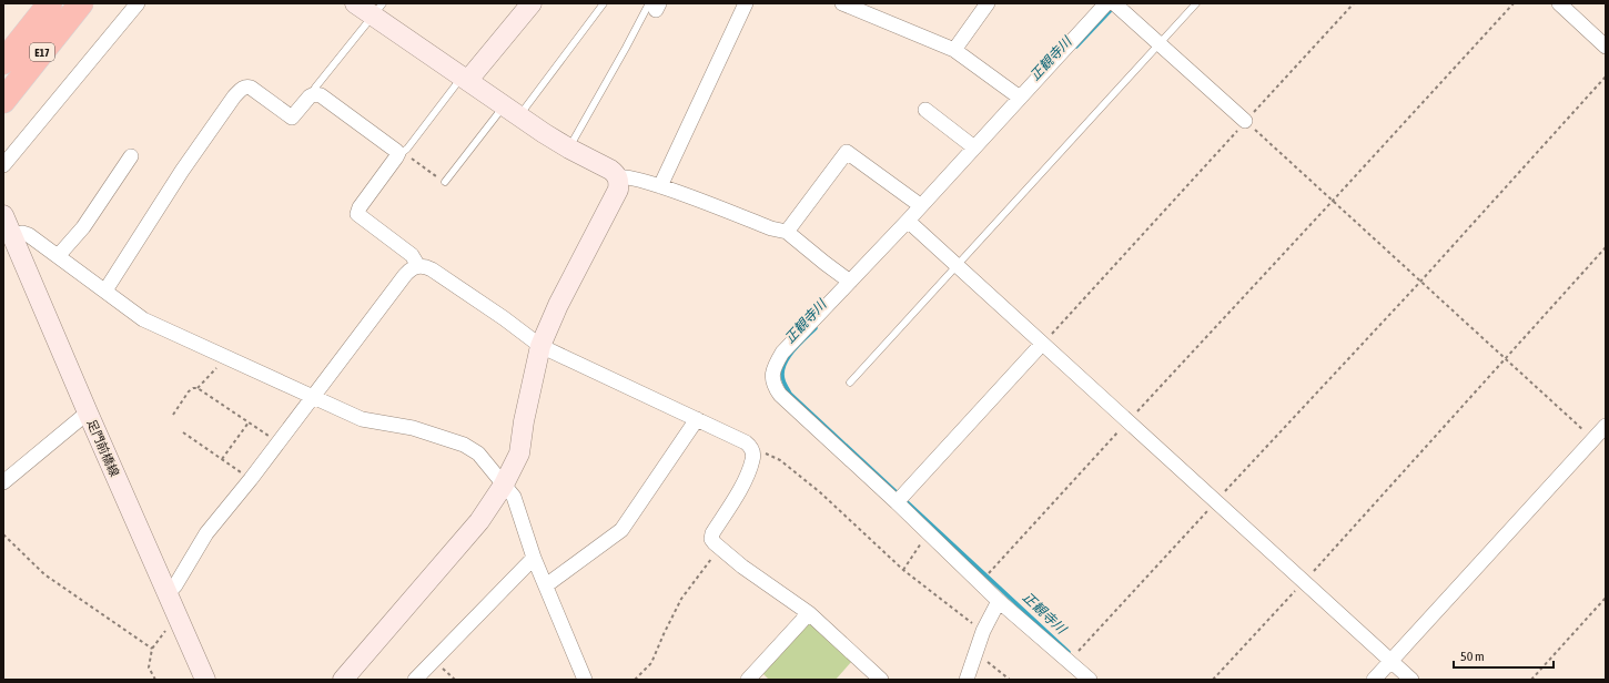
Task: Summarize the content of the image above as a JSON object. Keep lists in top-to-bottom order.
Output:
{
  "streets": {
    "highway": ["E17"],
    "street": ["足門前橋線"]
  },
  "water": ["正観寺川"],
  "scale_bar": "50 m"
}
